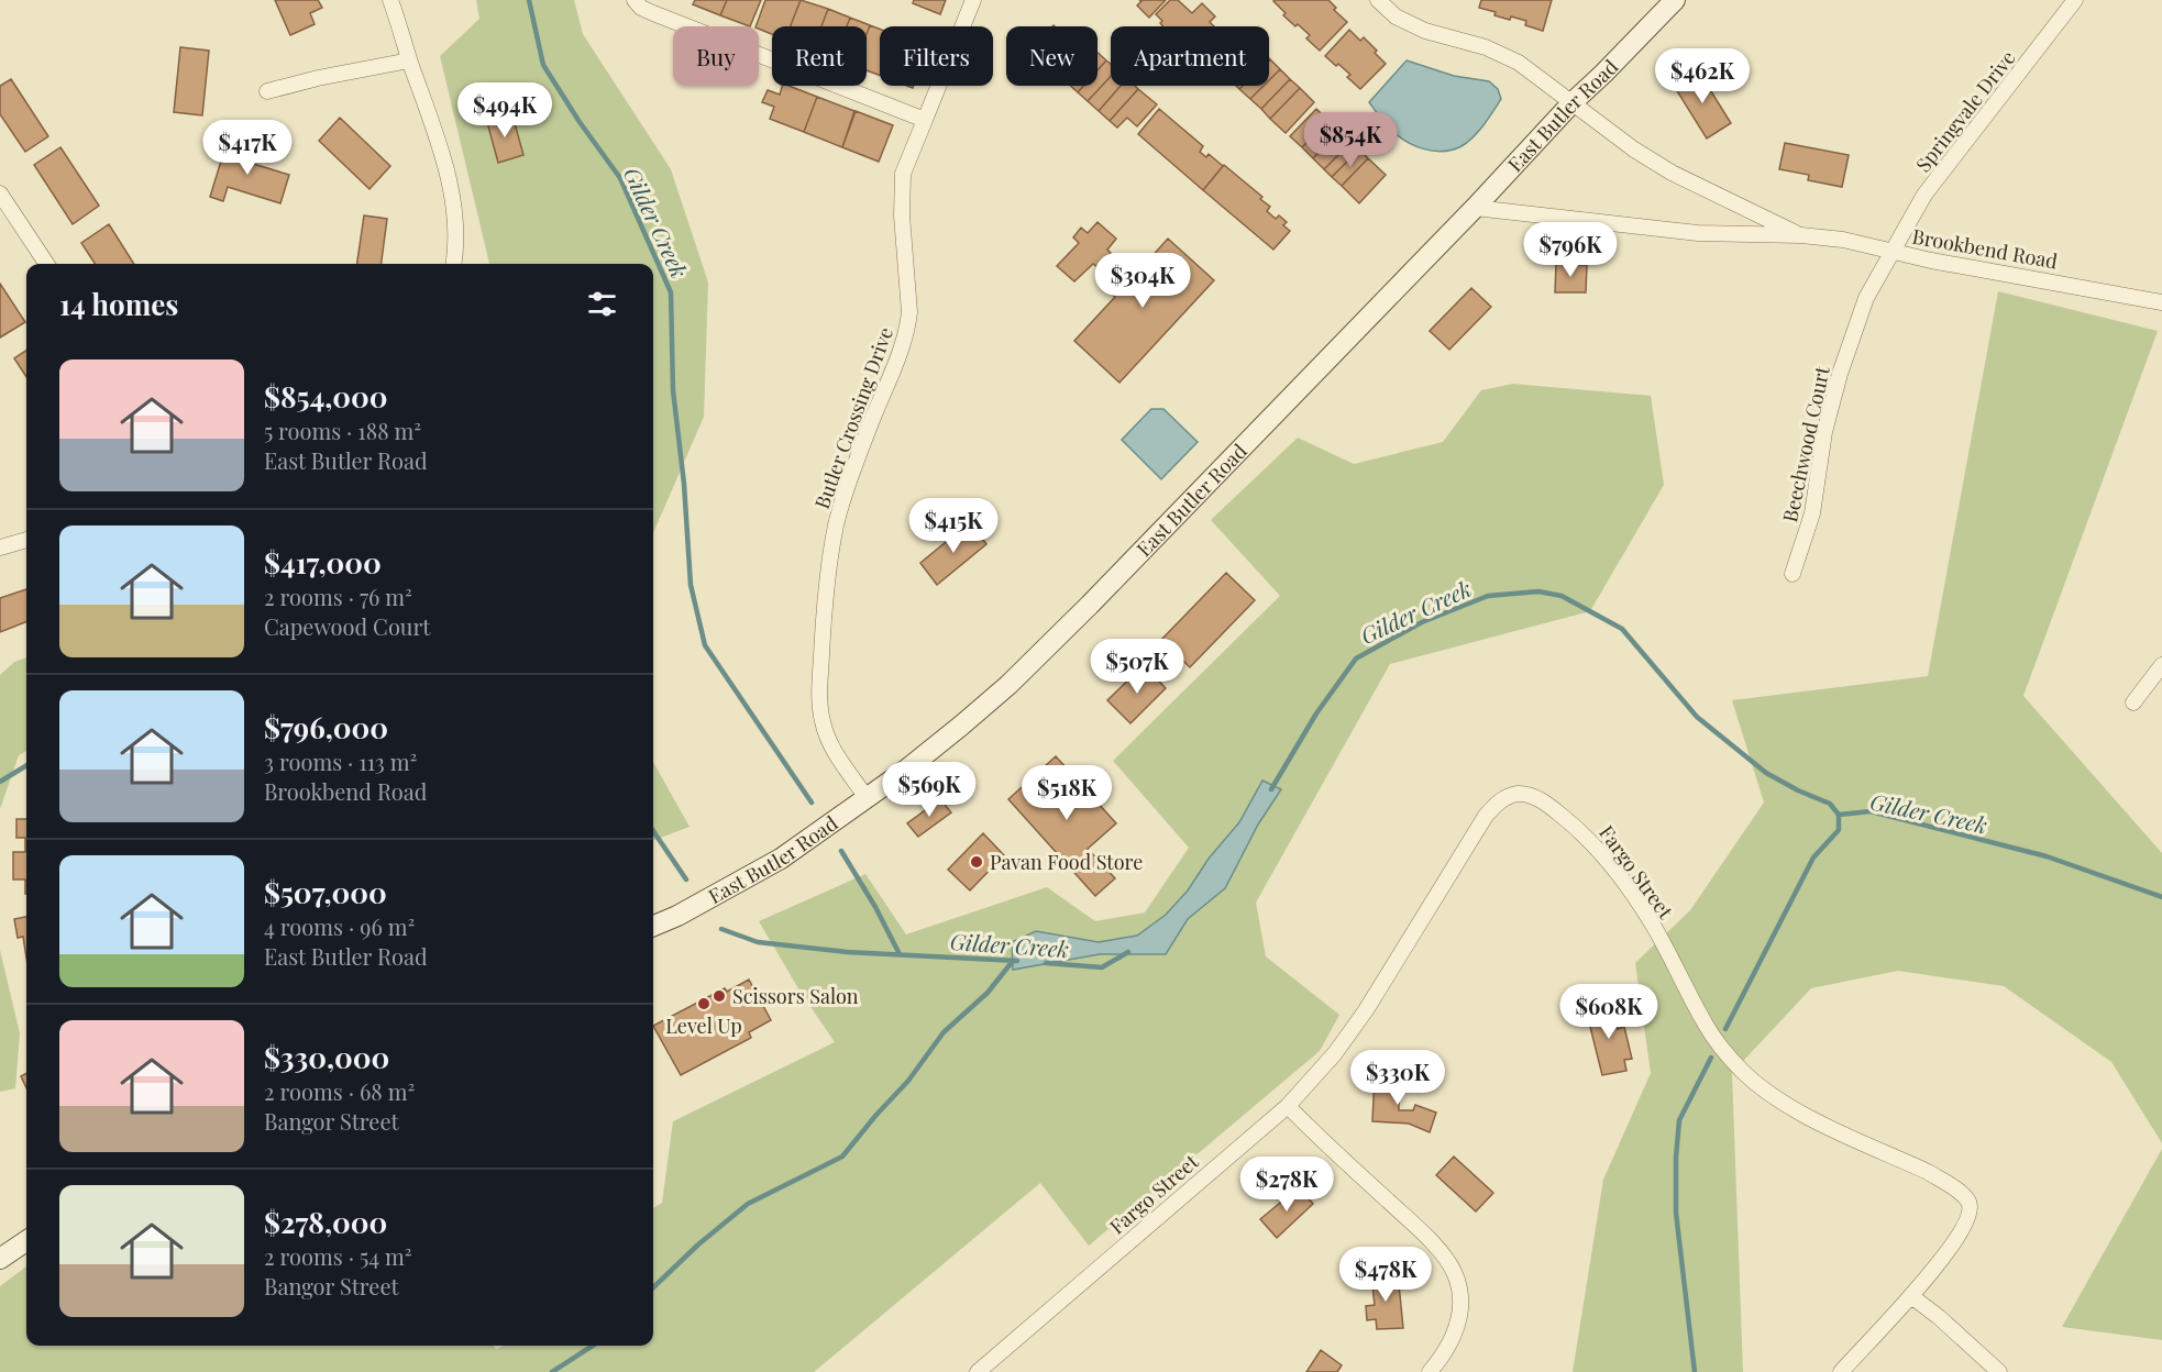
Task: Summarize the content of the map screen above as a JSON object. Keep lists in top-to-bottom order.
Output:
{
  "streets": {
    "main road": ["East Butler Road"],
    "street": [
      "Springvale Drive",
      "Brookbend Road",
      "Butler Crossing Drive",
      "Beechwood Court",
      "Fargo Street"
    ]
  },
  "crossings": [
    ["Springvale Drive", "Brookbend Road"],
    ["Springvale Drive", "Beechwood Court"],
    ["East Butler Road", "Brookbend Road"],
    ["East Butler Road", "Butler Crossing Drive"],
    ["Brookbend Road", "Beechwood Court"]
  ],
  "water": ["Gilder Creek"],
  "places": ["Pavan Food Store", "Scissors Salon", "Level Up"],
  "page": {
    "chip": [
      "Buy",
      "Rent",
      "Filters",
      "New",
      "Apartment"
    ],
    "price": [
      "$462K",
      "$494K",
      "$854K",
      "$417K",
      "$796K",
      "$304K",
      "$415K",
      "$507K",
      "$569K",
      "$518K",
      "$608K",
      "$330K",
      "$278K",
      "$478K"
    ],
    "heading": "14 homes",
    "list": [
      {
        "name": "$854,000",
        "note": "5 rooms · 188 m² · East Butler Road"
      },
      {
        "name": "$417,000",
        "note": "2 rooms · 76 m² · Capewood Court"
      },
      {
        "name": "$796,000",
        "note": "3 rooms · 113 m² · Brookbend Road"
      },
      {
        "name": "$507,000",
        "note": "4 rooms · 96 m² · East Butler Road"
      },
      {
        "name": "$330,000",
        "note": "2 rooms · 68 m² · Bangor Street"
      },
      {
        "name": "$278,000",
        "note": "2 rooms · 54 m² · Bangor Street"
      }
    ]
  }
}
